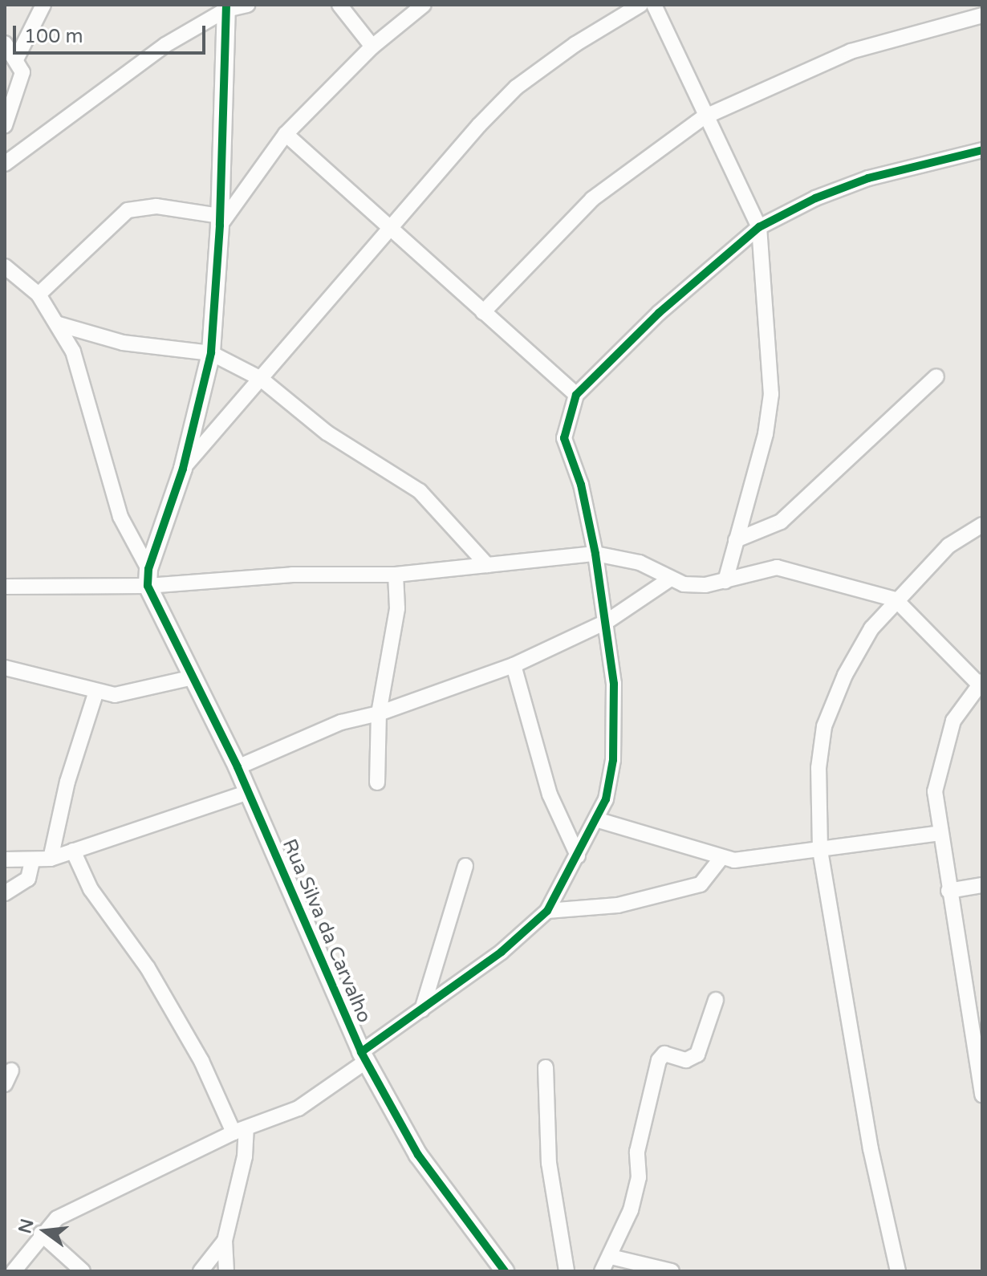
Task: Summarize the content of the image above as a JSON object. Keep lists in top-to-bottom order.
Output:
{
  "streets": {
    "street": ["Rua Silva da Carvalho"]
  },
  "scale_bar": "100 m",
  "north": "left"
}
